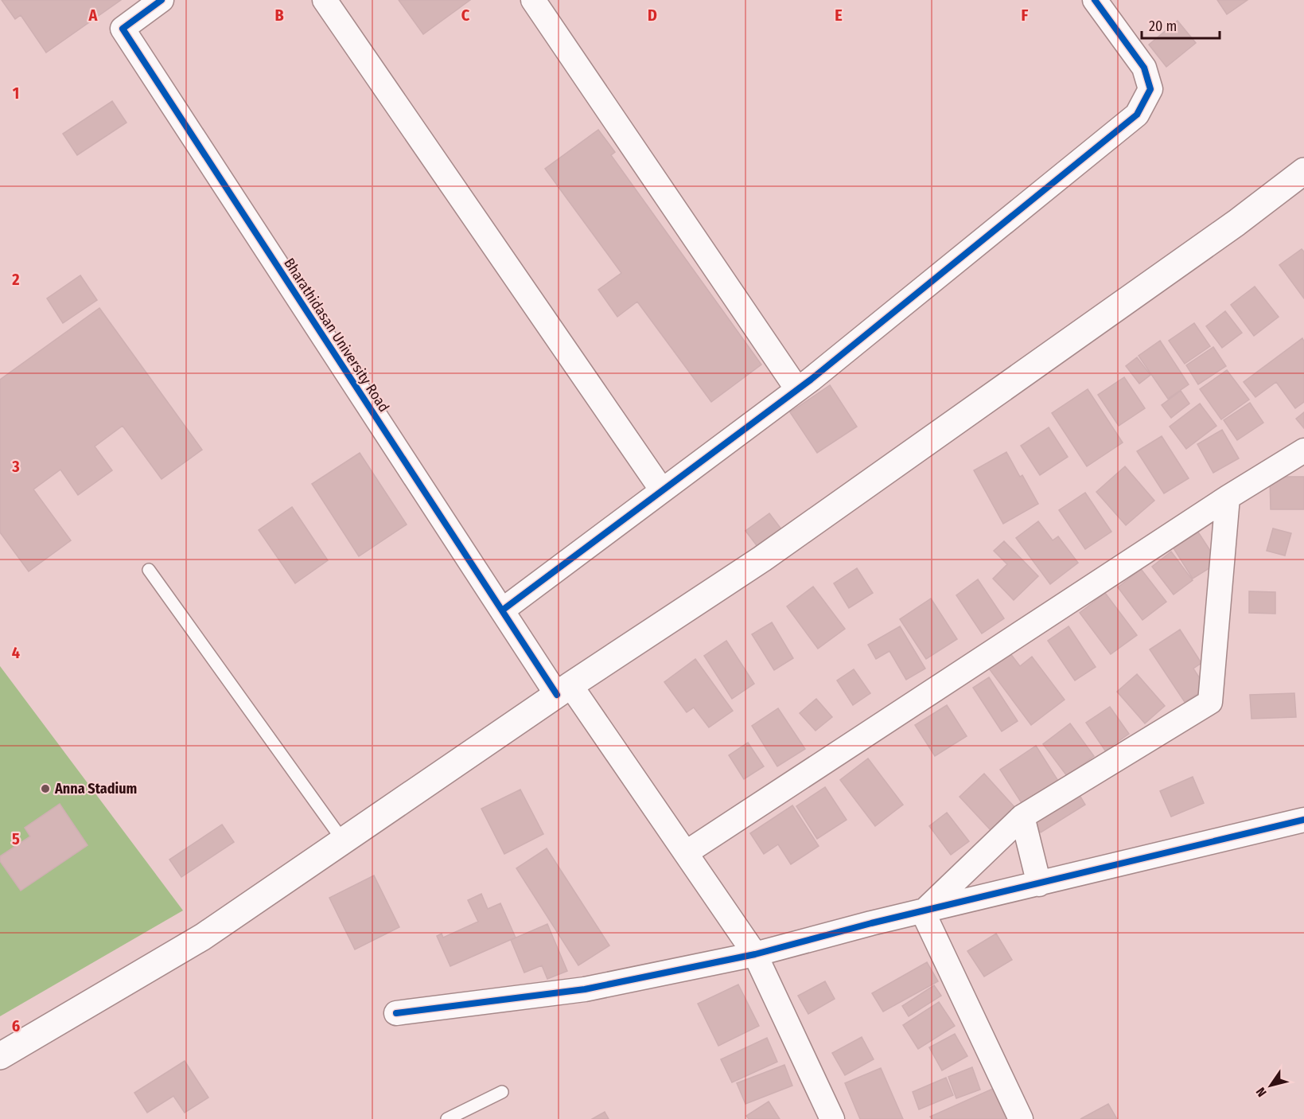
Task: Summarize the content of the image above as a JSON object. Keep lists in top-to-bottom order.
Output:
{
  "streets": {
    "street": ["Bharathidasan University Road"]
  },
  "places": ["Anna Stadium"],
  "scale_bar": "20 m",
  "north": "bottom left",
  "grid": {
    "columns": [
      "A",
      "B",
      "C",
      "D",
      "E",
      "F"
    ],
    "rows": [
      "1",
      "2",
      "3",
      "4",
      "5",
      "6"
    ]
  }
}
